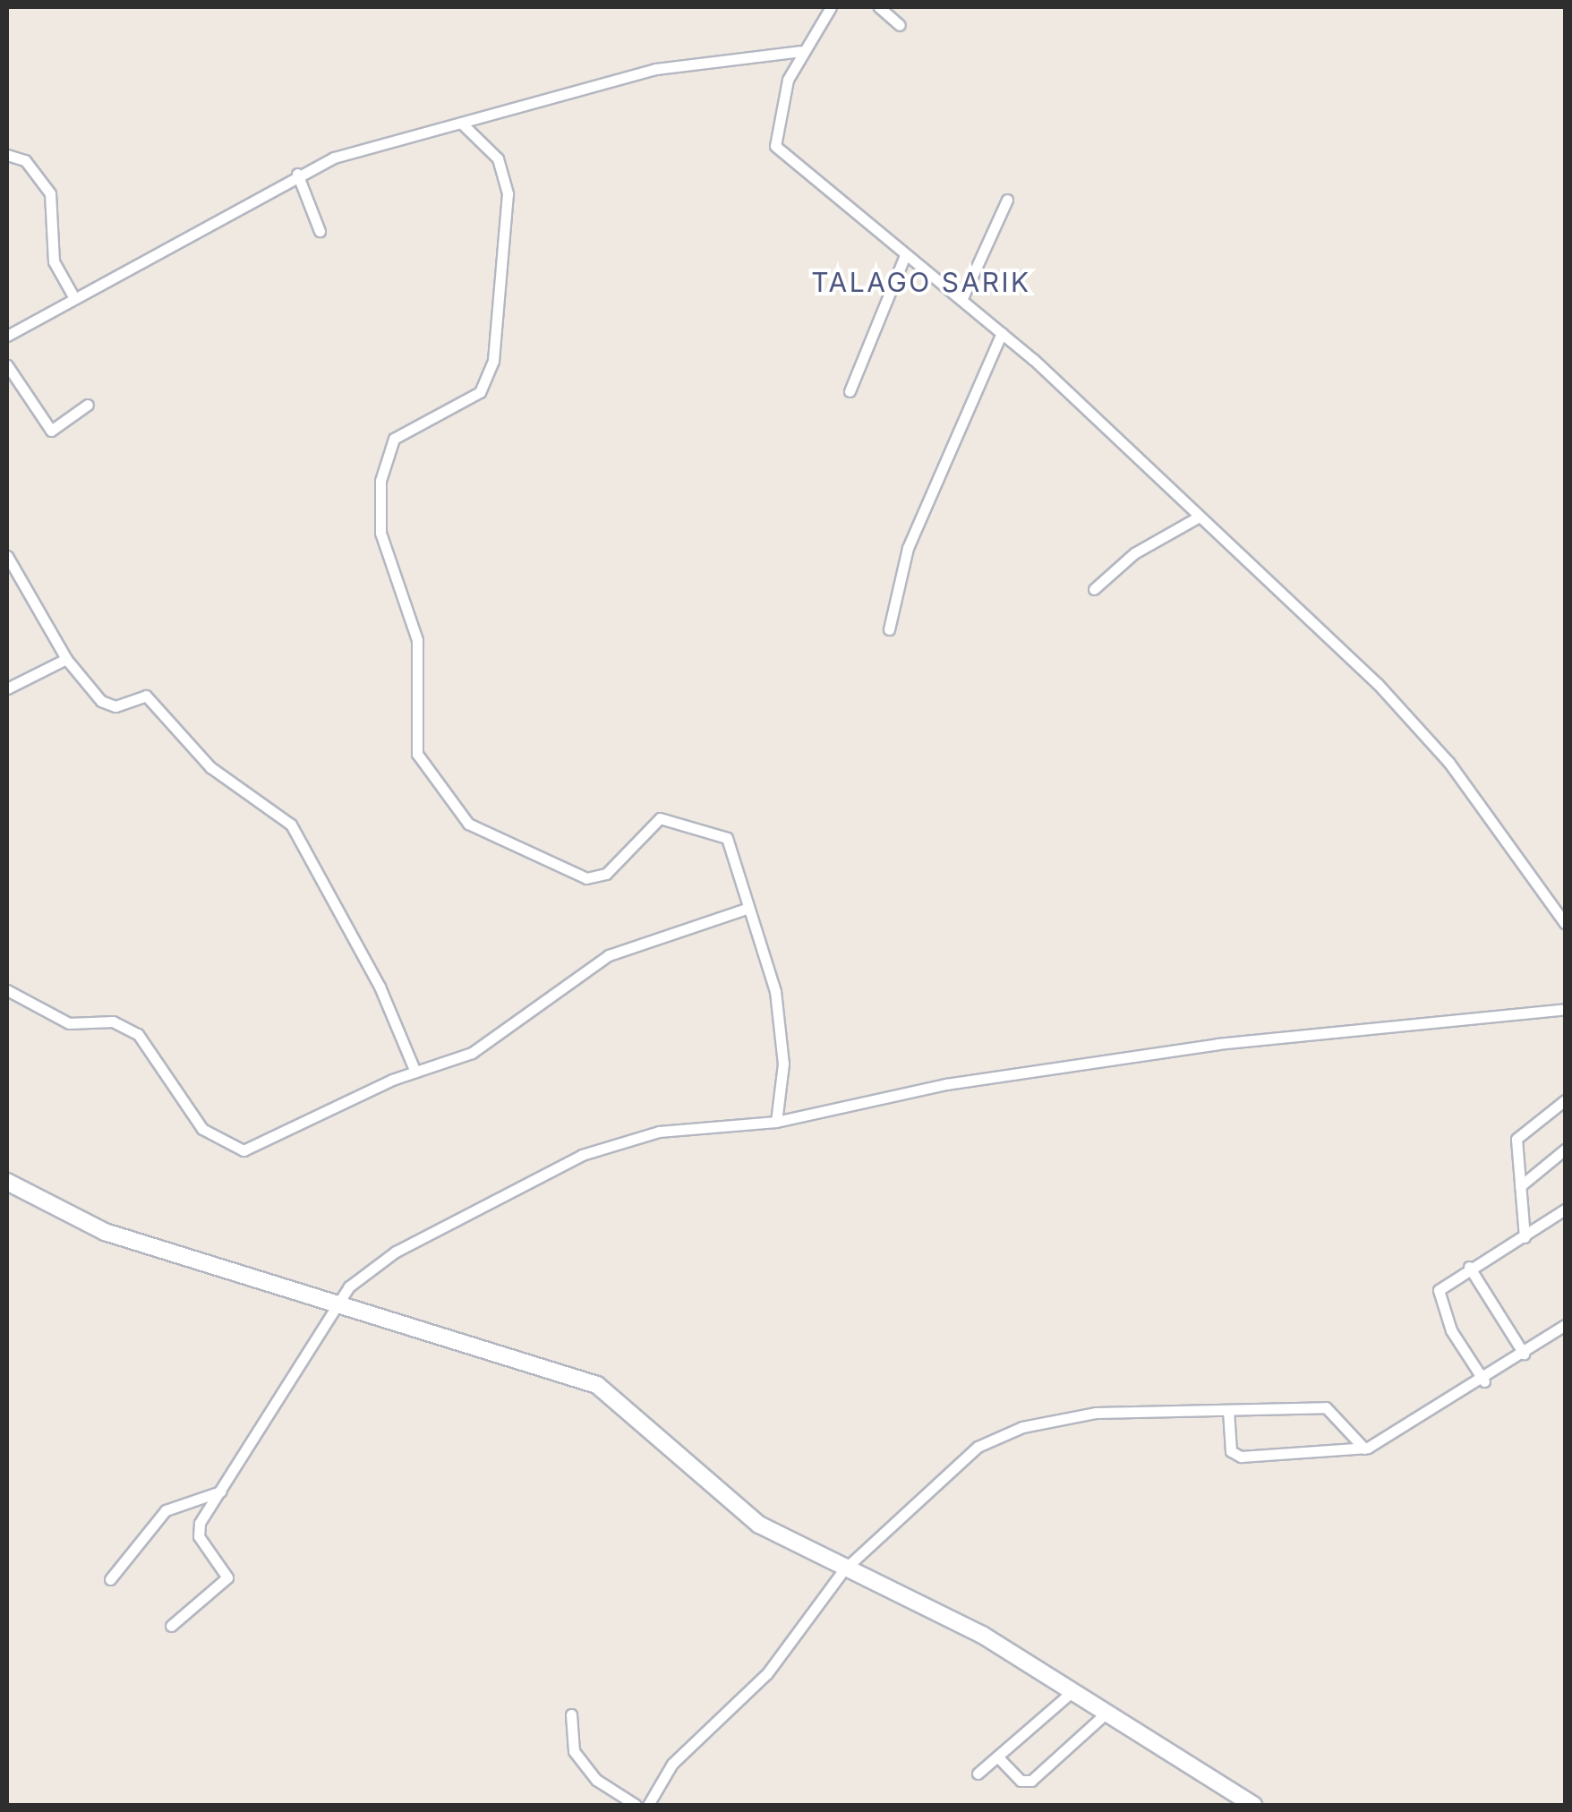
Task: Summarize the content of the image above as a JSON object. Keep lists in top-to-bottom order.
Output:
{
  "districts": ["TALAGO SARIK"]
}
